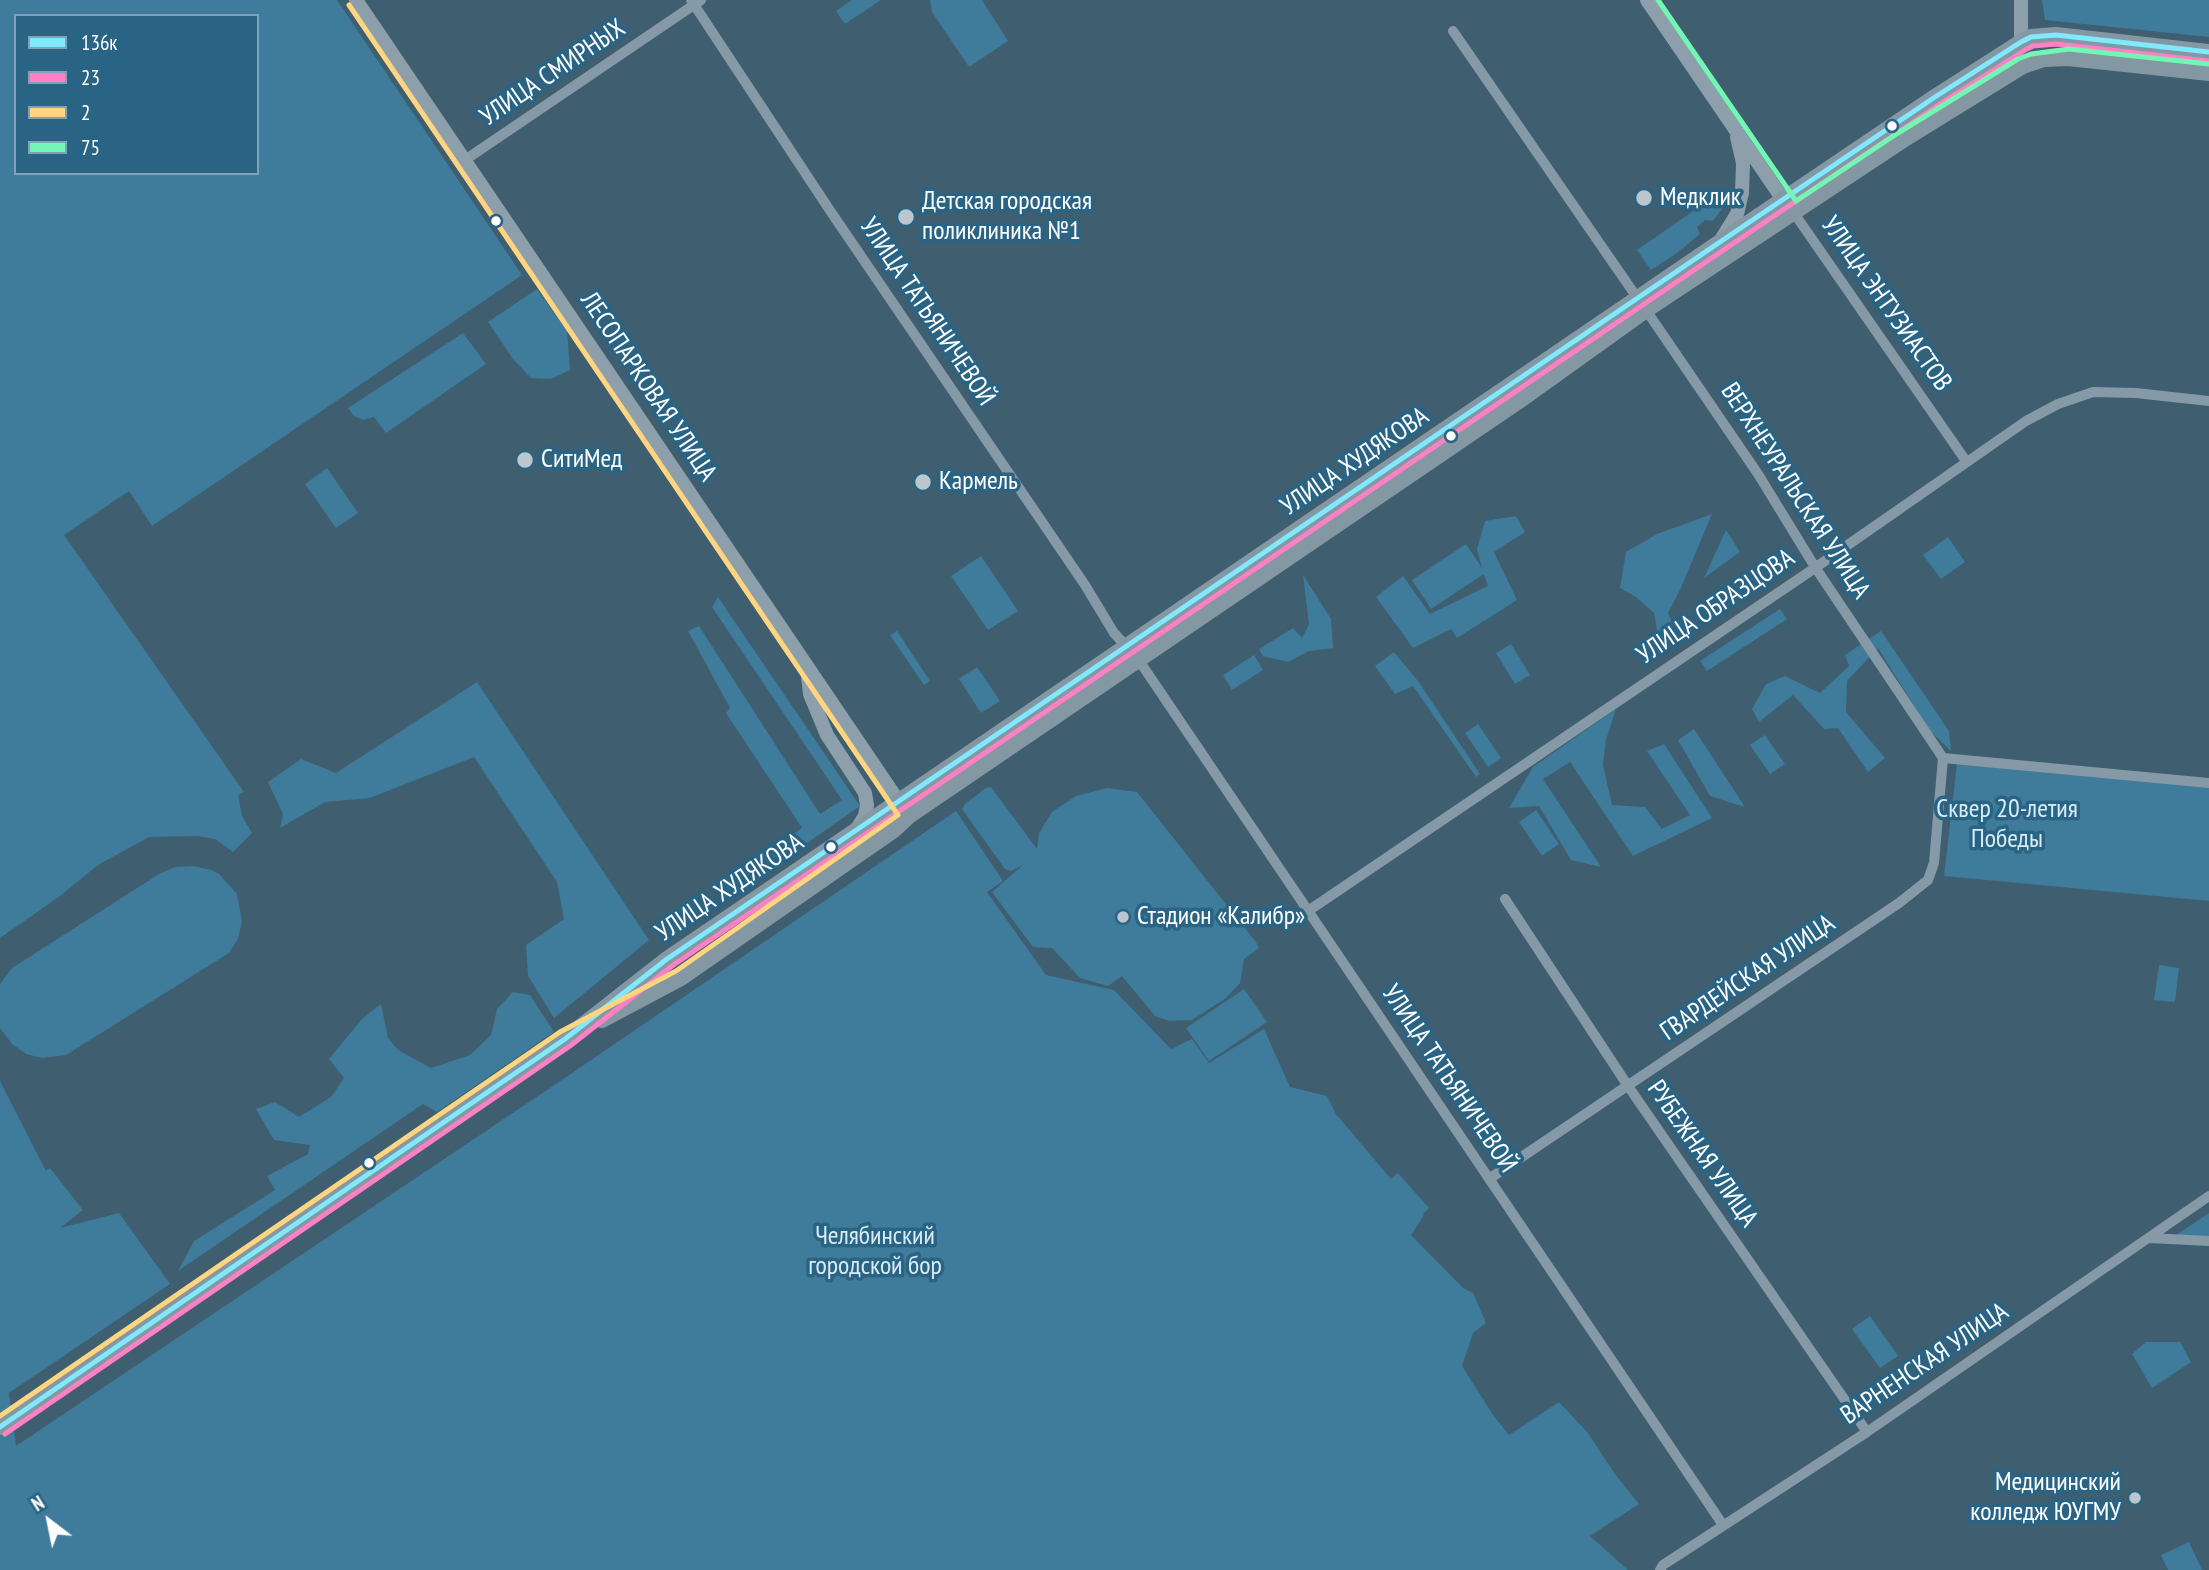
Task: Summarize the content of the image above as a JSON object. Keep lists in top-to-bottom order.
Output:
{
  "streets": {
    "main road": ["УЛИЦА ЭНТУЗИАСТОВ", "ЛЕСОПАРКОВАЯ УЛИЦА", "УЛИЦА ХУДЯКОВА"],
    "street": [
      "УЛИЦА СМИРНЫХ",
      "УЛИЦА ТАТЬЯНИЧЕВОЙ",
      "ВЕРХНЕУРАЛЬСКАЯ УЛИЦА",
      "УЛИЦА ОБРАЗЦОВА",
      "ГВАРДЕЙСКАЯ УЛИЦА",
      "РУБЕЖНАЯ УЛИЦА",
      "ВАРНЕНСКАЯ УЛИЦА"
    ]
  },
  "crossings": [
    ["УЛИЦА СМИРНЫХ", "УЛИЦА ТАТЬЯНИЧЕВОЙ"],
    ["УЛИЦА СМИРНЫХ", "ЛЕСОПАРКОВАЯ УЛИЦА"],
    ["УЛИЦА ЭНТУЗИАСТОВ", "УЛИЦА ХУДЯКОВА"],
    ["УЛИЦА ЭНТУЗИАСТОВ", "УЛИЦА ОБРАЗЦОВА"],
    ["УЛИЦА ТАТЬЯНИЧЕВОЙ", "УЛИЦА ХУДЯКОВА"],
    ["УЛИЦА ТАТЬЯНИЧЕВОЙ", "УЛИЦА ОБРАЗЦОВА"],
    ["УЛИЦА ТАТЬЯНИЧЕВОЙ", "ГВАРДЕЙСКАЯ УЛИЦА"],
    ["УЛИЦА ТАТЬЯНИЧЕВОЙ", "ВАРНЕНСКАЯ УЛИЦА"],
    ["ЛЕСОПАРКОВАЯ УЛИЦА", "УЛИЦА ХУДЯКОВА"],
    ["УЛИЦА ХУДЯКОВА", "ВЕРХНЕУРАЛЬСКАЯ УЛИЦА"],
    ["ВЕРХНЕУРАЛЬСКАЯ УЛИЦА", "УЛИЦА ОБРАЗЦОВА"],
    ["ВЕРХНЕУРАЛЬСКАЯ УЛИЦА", "ГВАРДЕЙСКАЯ УЛИЦА"],
    ["ГВАРДЕЙСКАЯ УЛИЦА", "РУБЕЖНАЯ УЛИЦА"],
    ["РУБЕЖНАЯ УЛИЦА", "ВАРНЕНСКАЯ УЛИЦА"]
  ],
  "parks": ["Сквер 20-летия Победы", "Челябинский городской бор"],
  "places": [
    "Медклик",
    "Детская городская поликлиника №1",
    "СитиМед",
    "Кармель",
    "Стадион «Калибр»",
    "Медицинский колледж ЮУГМУ"
  ],
  "lines": [
    "transit line 75",
    "transit line 2",
    "transit line 136к",
    "transit line 23"
  ],
  "legend": [
    "136к",
    "23",
    "2",
    "75"
  ],
  "north": "top left"
}
